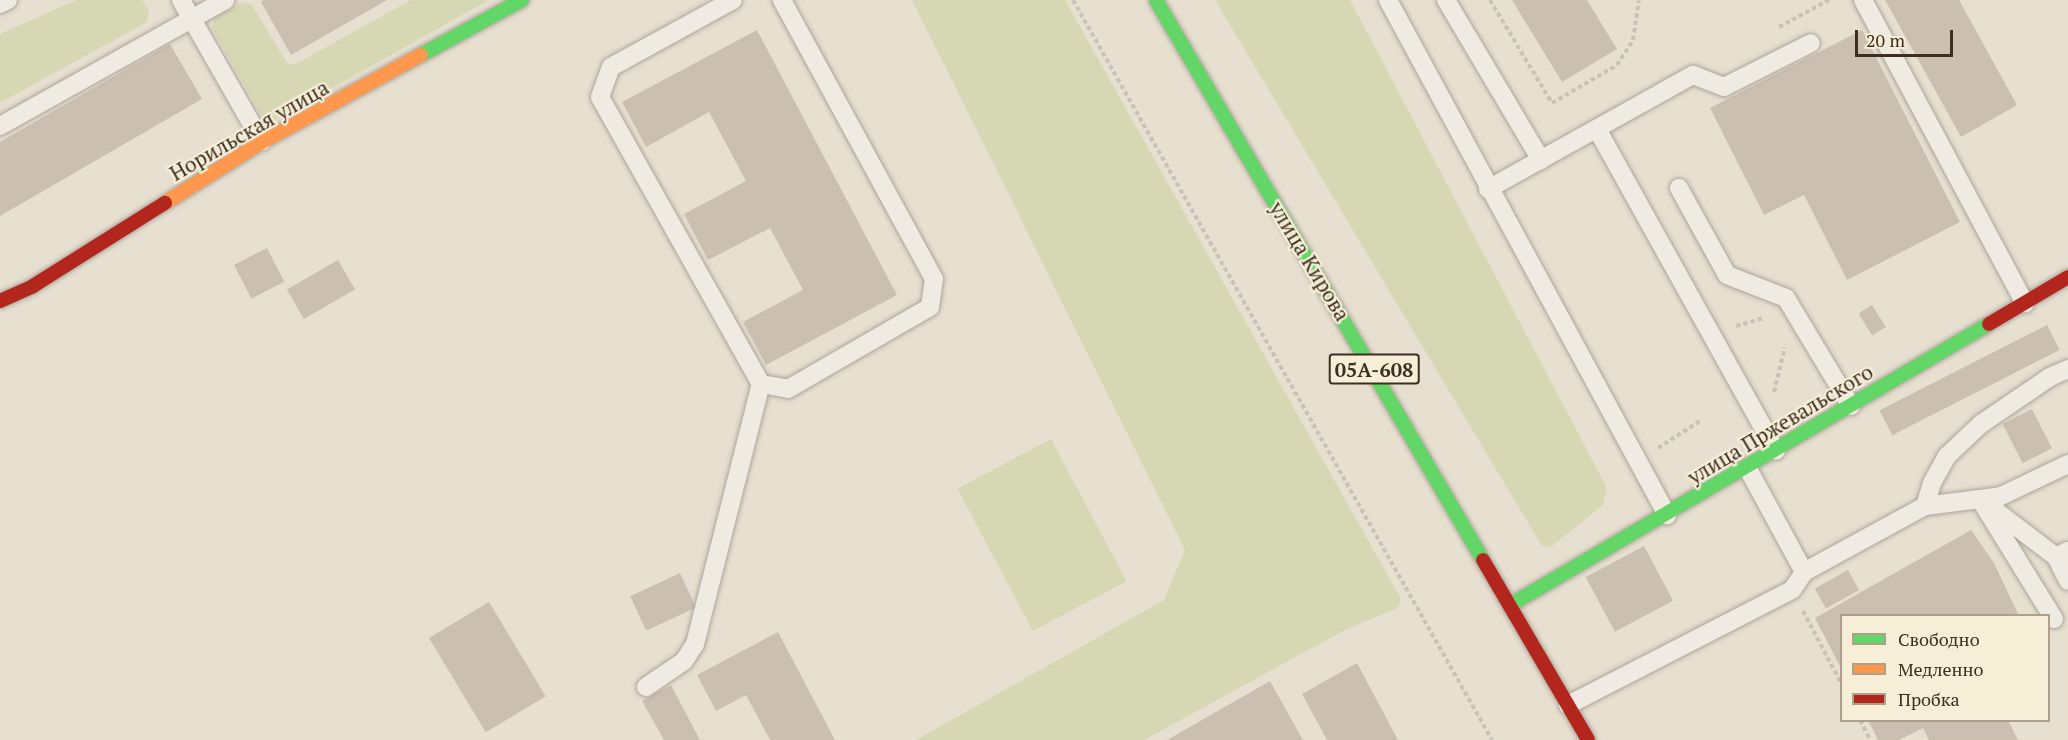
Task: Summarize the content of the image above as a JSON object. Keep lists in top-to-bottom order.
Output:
{
  "streets": {
    "street": [
      "Норильская улица",
      "улица Кирова",
      "05А-608",
      "улица Пржевальского"
    ]
  },
  "crossings": [
    ["улица Кирова", "улица Пржевальского"]
  ],
  "legend": ["Свободно", "Медленно", "Пробка"],
  "scale_bar": "20 m"
}
